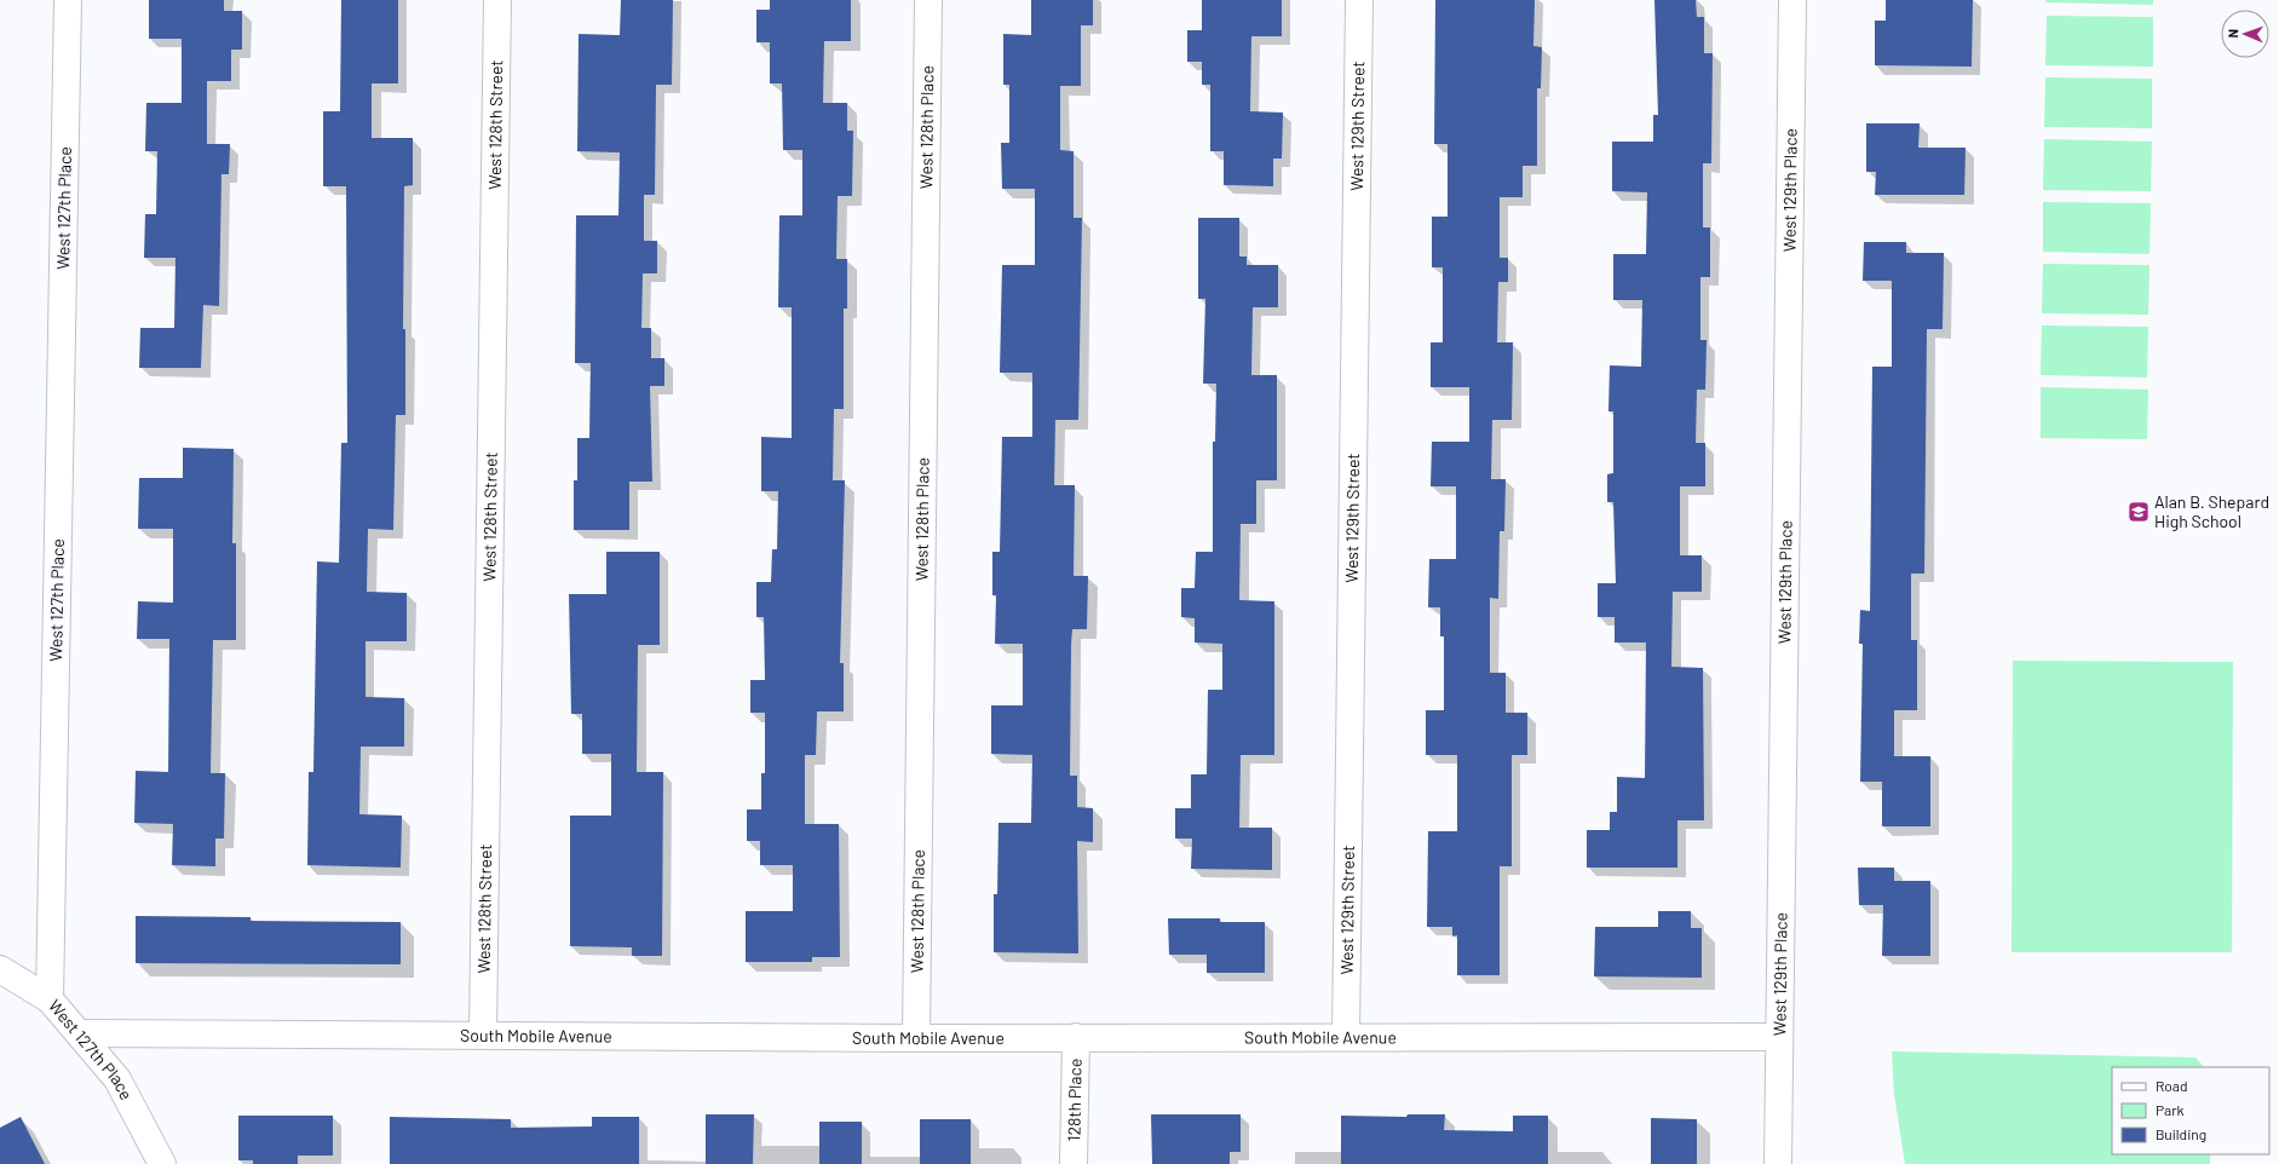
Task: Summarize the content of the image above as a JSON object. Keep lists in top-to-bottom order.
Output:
{
  "streets": {
    "street": [
      "West 128th Street",
      "West 129th Street",
      "West 128th Place",
      "West 129th Place",
      "West 127th Place",
      "South Mobile Avenue",
      "128th Place"
    ]
  },
  "crossings": [
    ["West 128th Street", "South Mobile Avenue"],
    ["West 129th Street", "South Mobile Avenue"],
    ["West 128th Place", "South Mobile Avenue"],
    ["West 129th Place", "South Mobile Avenue"],
    ["West 127th Place", "South Mobile Avenue"],
    ["South Mobile Avenue", "128th Place"]
  ],
  "places": {
    "school or university": ["Alan B. Shepard High School"]
  },
  "legend": ["Road", "Park", "Building"],
  "north": "left"
}
